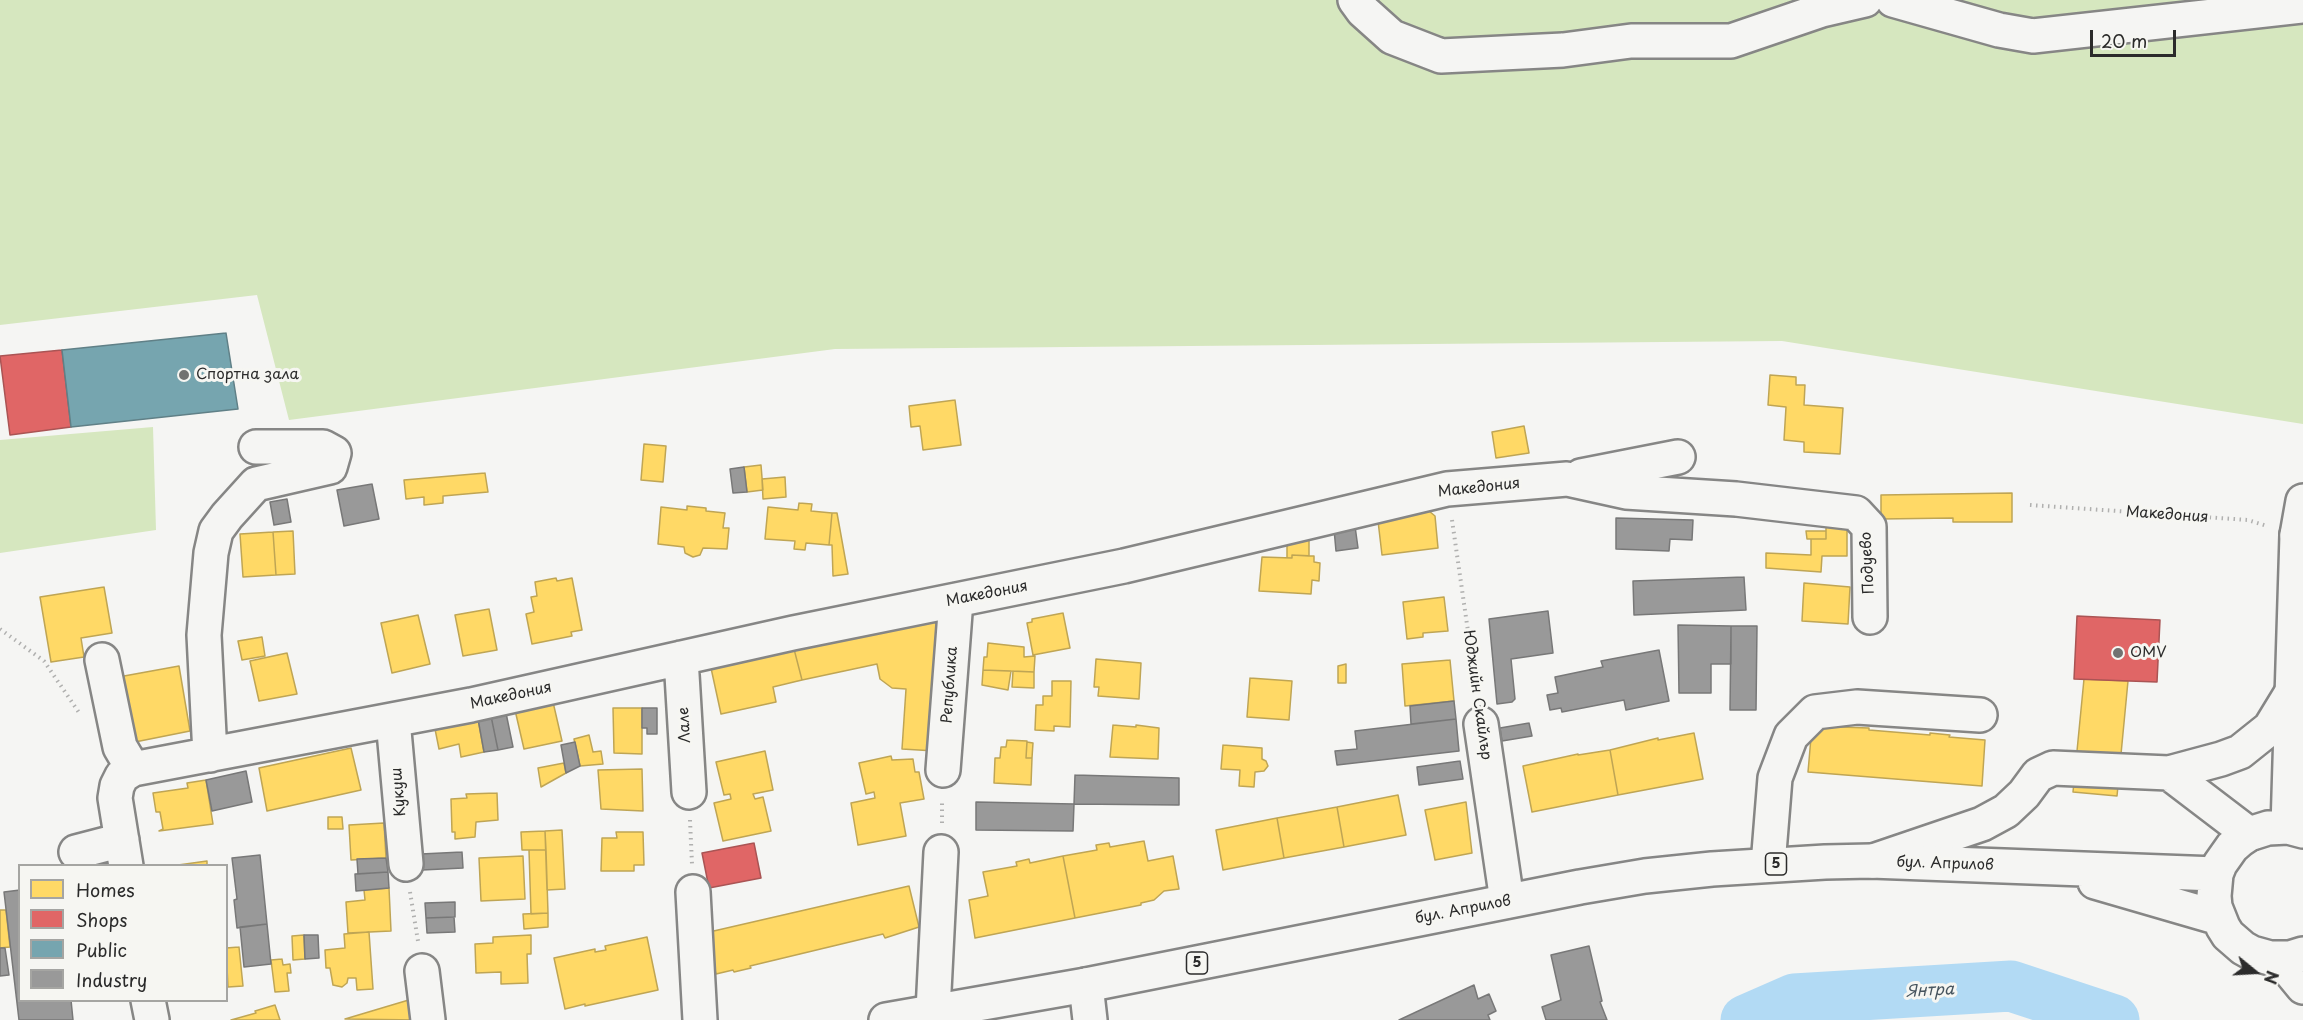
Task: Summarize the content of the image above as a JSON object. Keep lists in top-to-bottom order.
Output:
{
  "streets": {
    "street": [
      "Македония",
      "Подуево",
      "Република",
      "Юджийн Скайлър",
      "Лале",
      "Кукуш",
      "5",
      "бул. Априлов"
    ]
  },
  "crossings": [
    ["Македония", "Подуево"],
    ["Македония", "Република"],
    ["Македония", "Юджийн Скайлър"],
    ["Македония", "Лале"],
    ["Македония", "Кукуш"],
    ["Юджийн Скайлър", "бул. Априлов"]
  ],
  "water": ["Янтра"],
  "places": ["Спортна зала", "OMV"],
  "legend": [
    "Homes",
    "Shops",
    "Public",
    "Industry"
  ],
  "scale_bar": "20 m",
  "north": "right"
}
